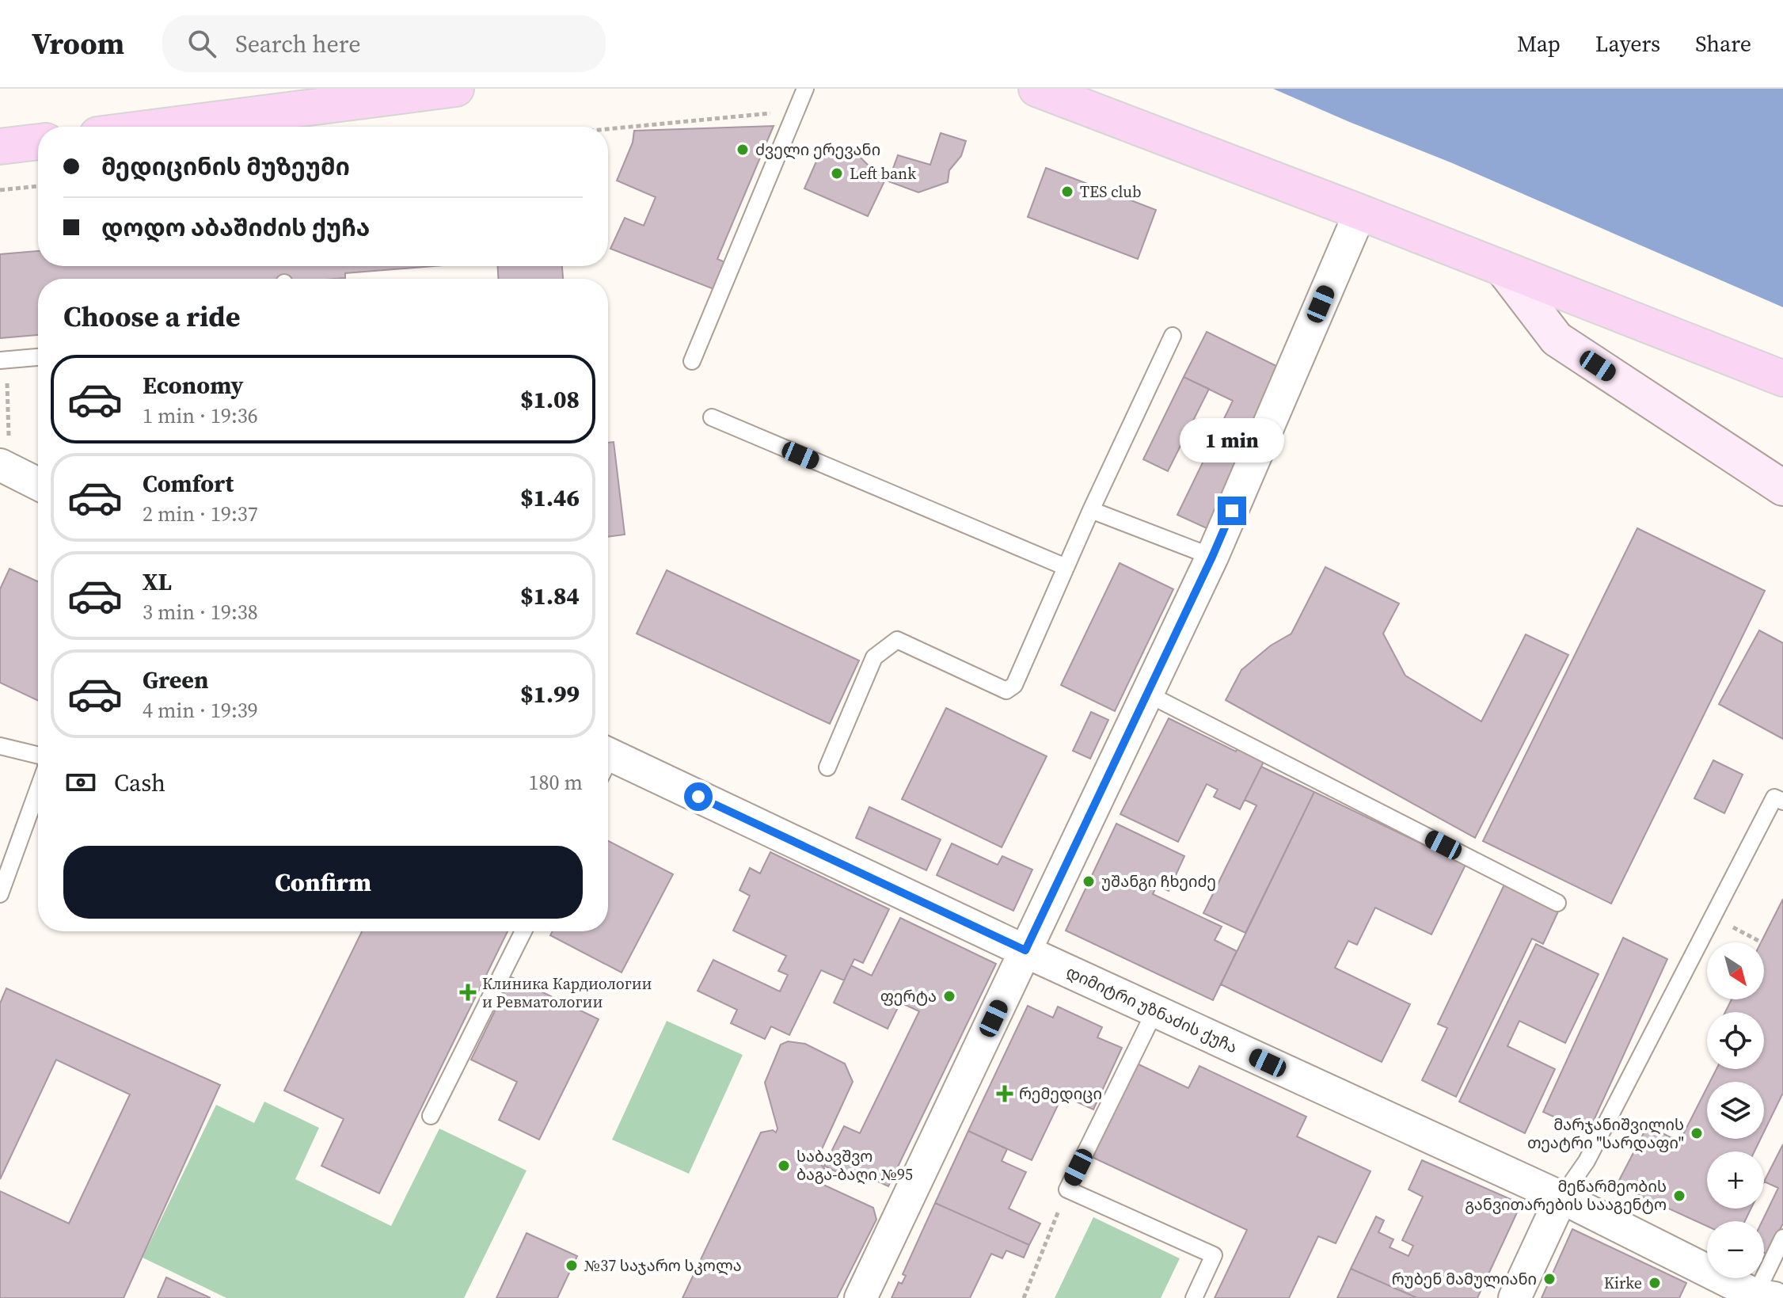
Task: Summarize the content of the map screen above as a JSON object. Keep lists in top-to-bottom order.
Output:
{
  "streets": {
    "street": ["დიმიტრი უზნაძის ქუჩა"]
  },
  "places": {
    "other": [
      "ძველი ერევანი",
      "Left bank",
      "TES club",
      "უშანგი ჩხეიძე",
      "ფერტა",
      "მარჯანიშვილის თეატრი \"სარდაფი\"",
      "საბავშვო ბაგა-ბაღი №95",
      "მეწარმეობის განვითარების სააგენტო",
      "№37 საჯარო სკოლა",
      "რუბენ მამულიანი",
      "Kirke"
    ],
    "health": ["Клиника Кардиологии и Ревматологии", "რემედიცი"]
  },
  "north": "bottom right",
  "page": {
    "header": "Vroom",
    "search": "Search here",
    "nav": ["Map", "Layers", "Share"],
    "banner": ["მედიცინის მუზეუმი", "დოდო აბაშიძის ქუჩა"],
    "heading": "Choose a ride",
    "list": [
      {
        "name": "Economy",
        "note": "1 min · 19:36",
        "value": "$1.08"
      },
      {
        "name": "Comfort",
        "note": "2 min · 19:37",
        "value": "$1.46"
      },
      {
        "name": "XL",
        "note": "3 min · 19:38",
        "value": "$1.84"
      },
      {
        "name": "Green",
        "note": "4 min · 19:39",
        "value": "$1.99"
      }
    ],
    "bubble": "1 min",
    "pay": ["Cash", "180 m"],
    "buttons": "Confirm",
    "map_buttons": ["+", "−"]
  }
}
